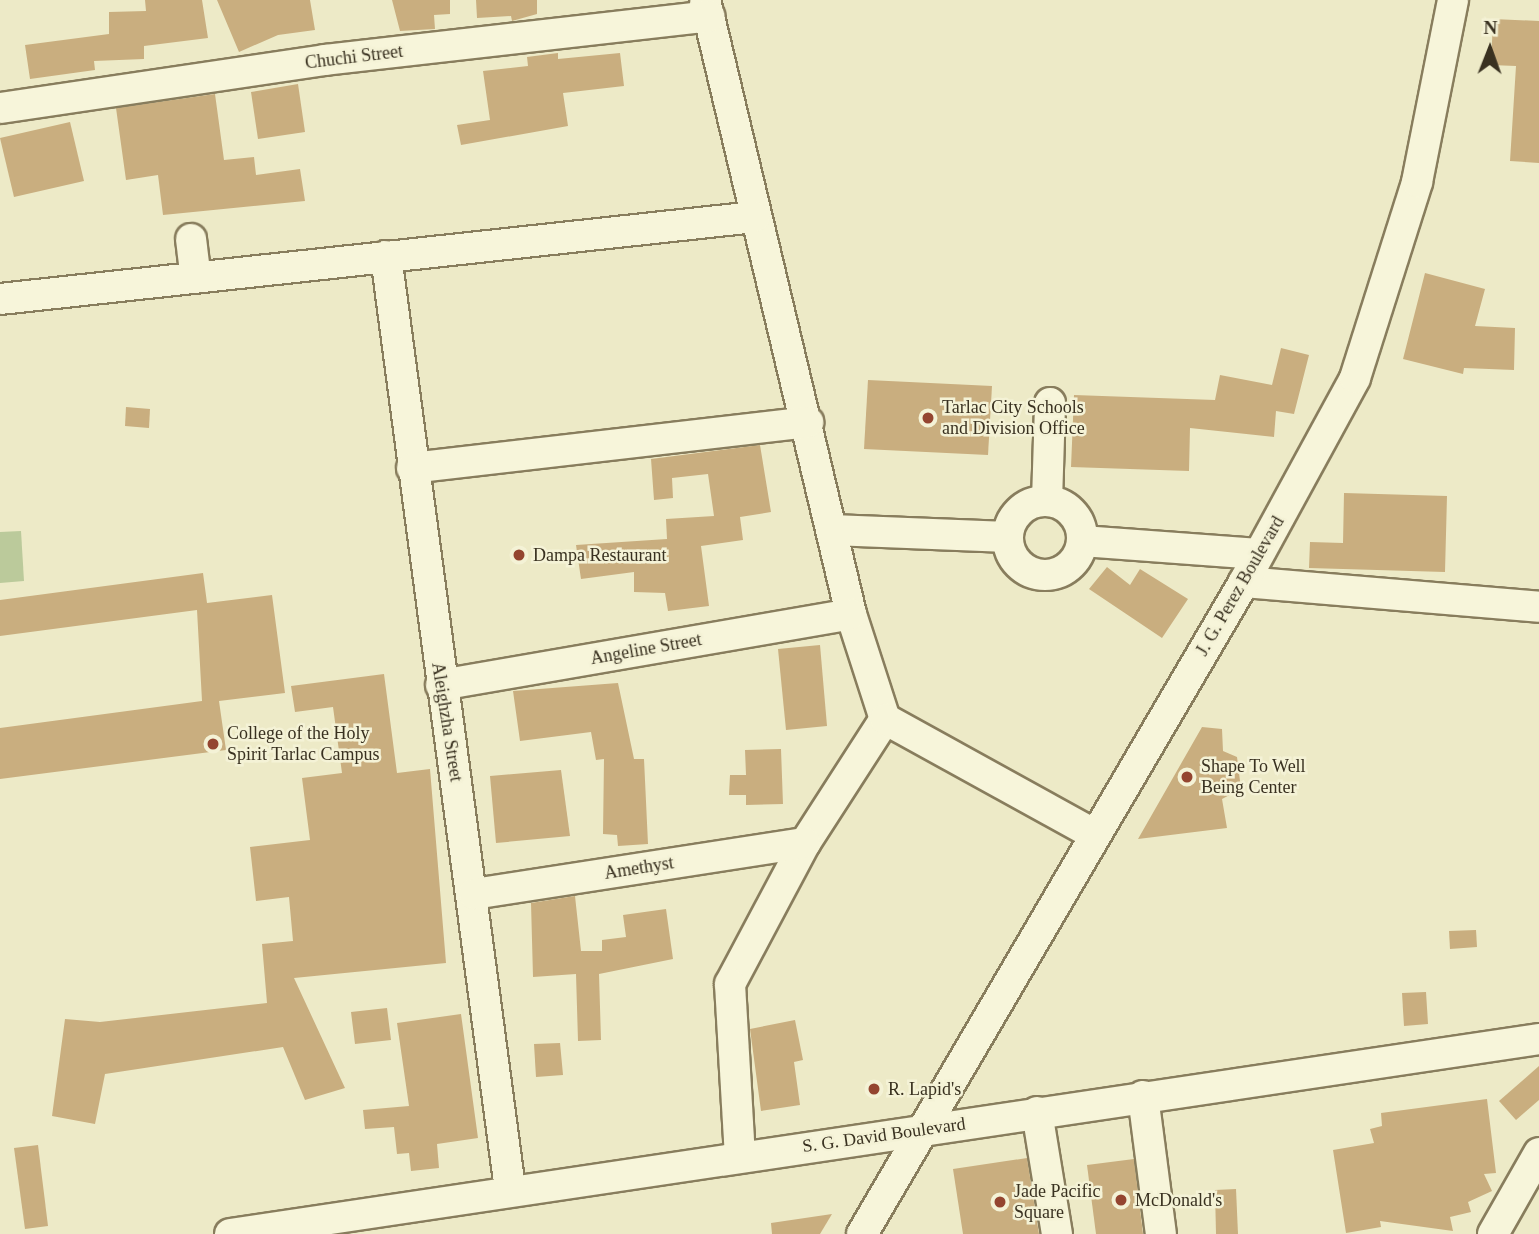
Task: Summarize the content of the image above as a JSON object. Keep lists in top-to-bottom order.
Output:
{
  "streets": {
    "street": [
      "Chuchi Street",
      "J. G. Perez Boulevard",
      "Angeline Street",
      "Aleighzha Street",
      "Amethyst",
      "S. G. David Boulevard"
    ]
  },
  "crossings": [
    ["J. G. Perez Boulevard", "S. G. David Boulevard"],
    ["Angeline Street", "Aleighzha Street"],
    ["Aleighzha Street", "Amethyst"],
    ["Aleighzha Street", "S. G. David Boulevard"]
  ],
  "places": [
    "Tarlac City Schools and Division Office",
    "Dampa Restaurant",
    "College of the Holy Spirit Tarlac Campus",
    "Shape To Well Being Center",
    "R. Lapid's",
    "McDonald's",
    "Jade Pacific Square"
  ],
  "north": "top"
}
